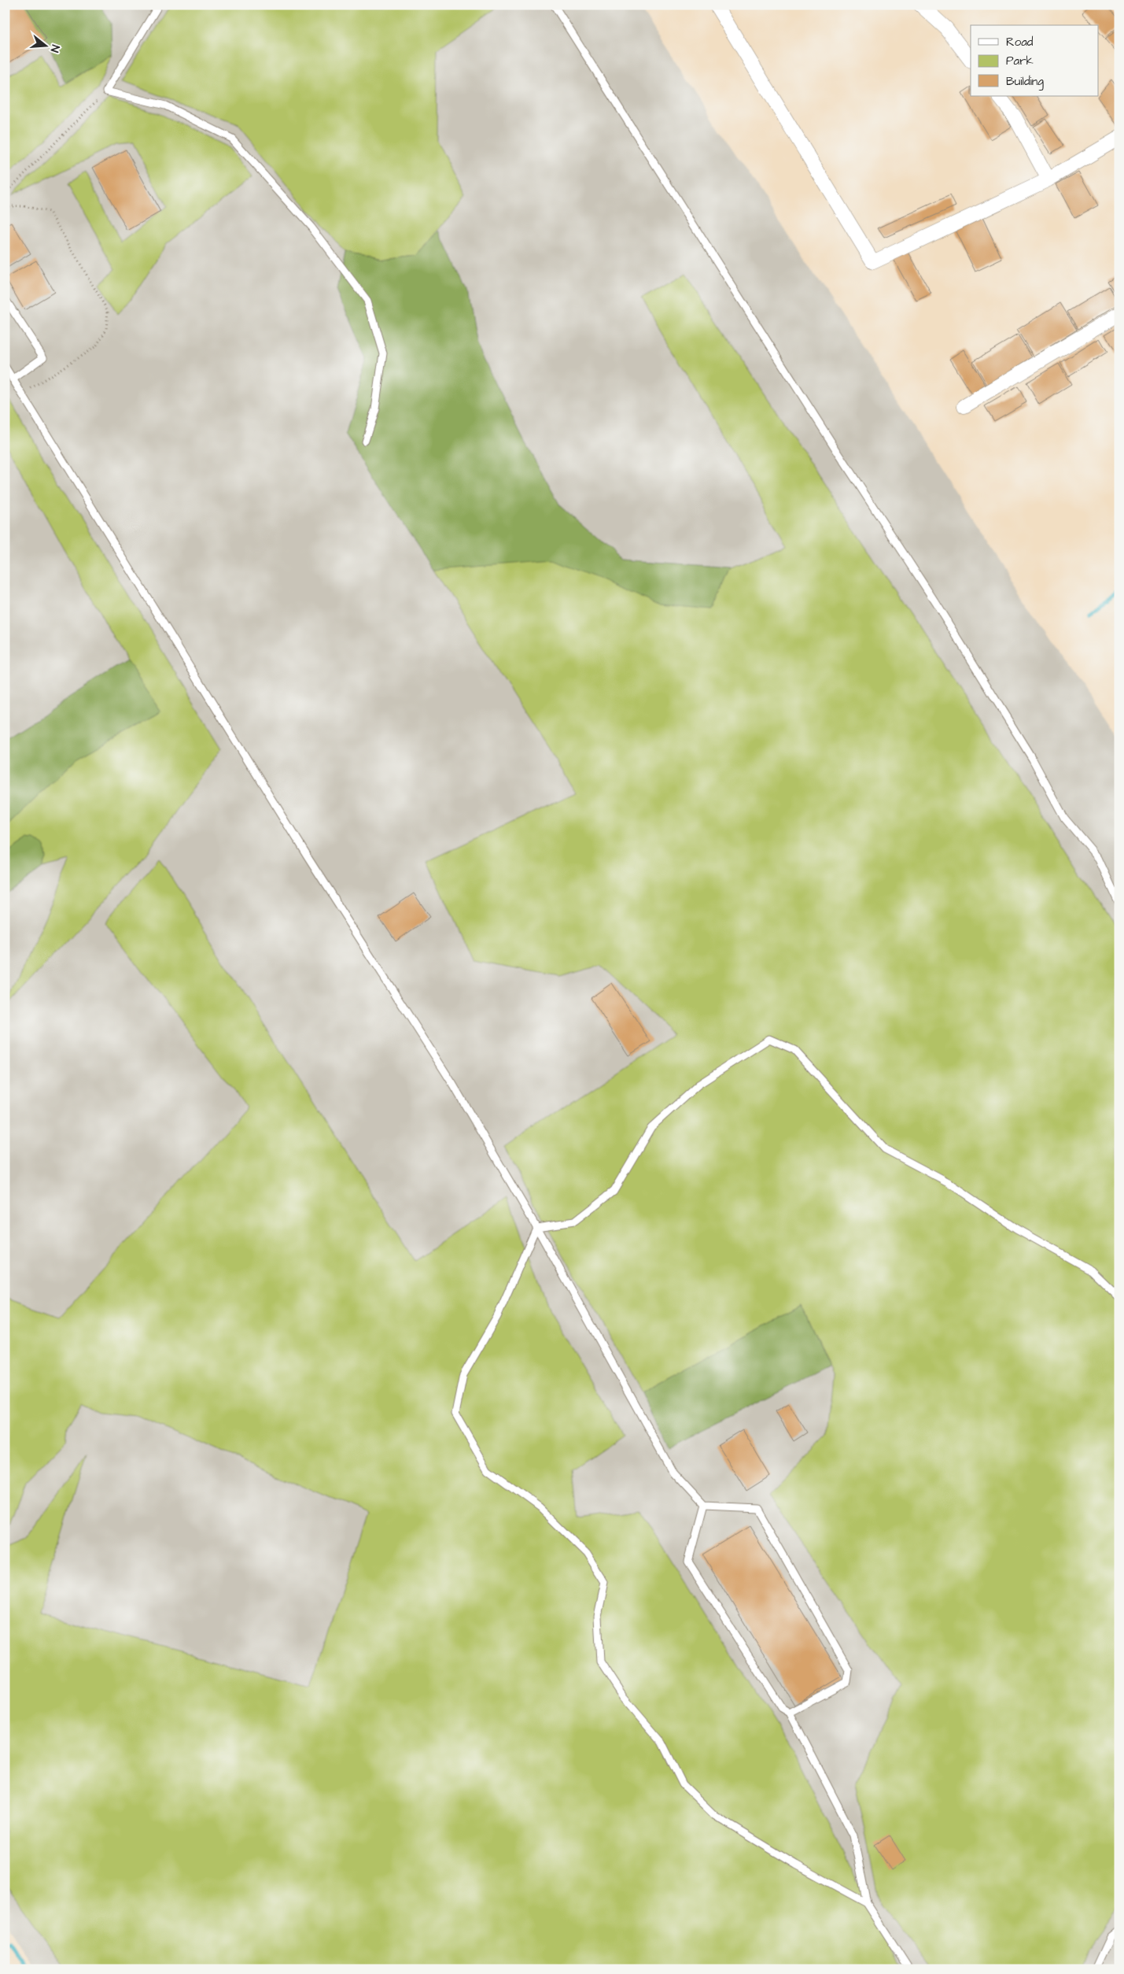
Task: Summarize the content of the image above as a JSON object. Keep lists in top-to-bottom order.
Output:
{
  "legend": ["Road", "Park", "Building"],
  "north": "right"
}
